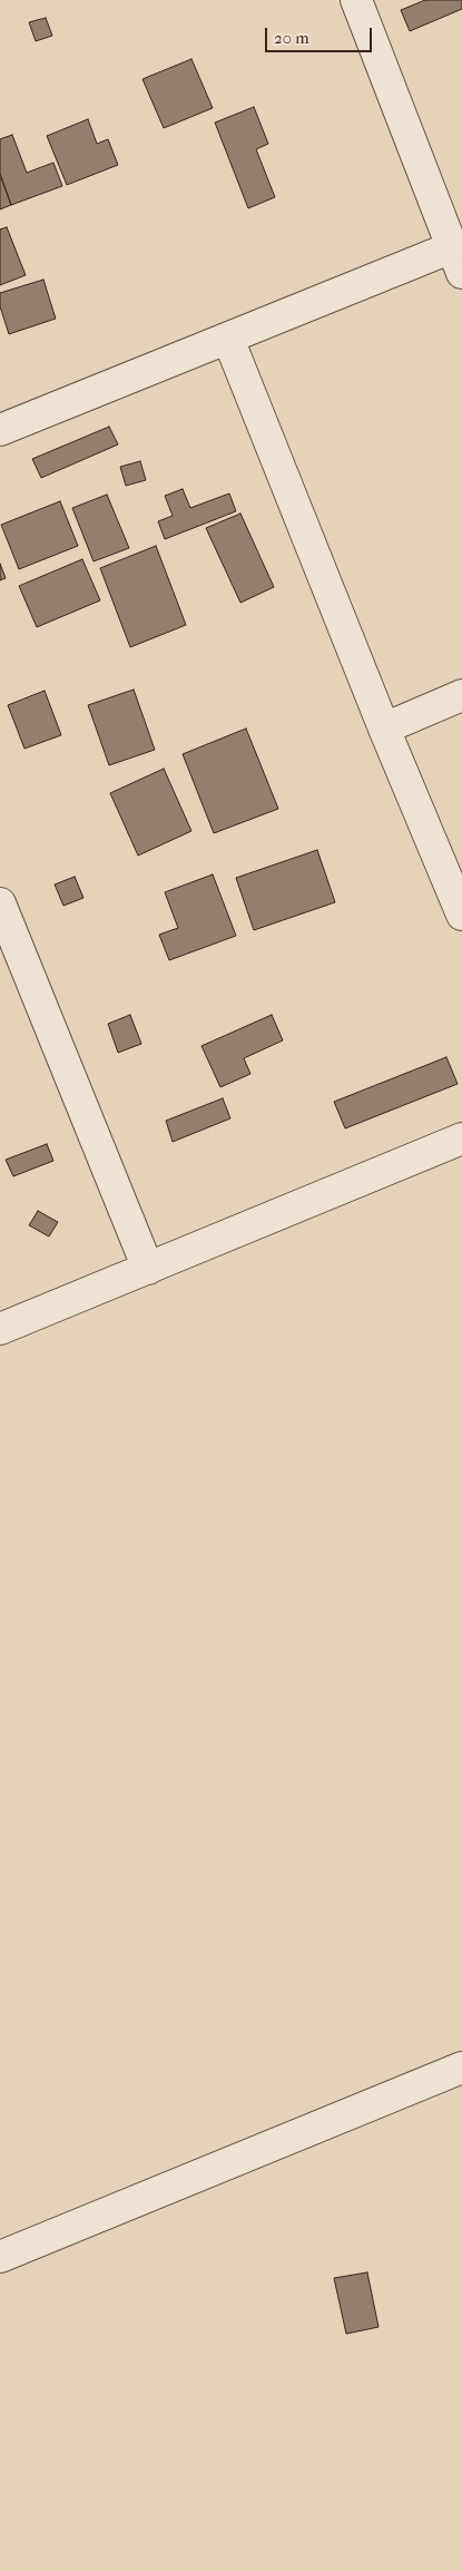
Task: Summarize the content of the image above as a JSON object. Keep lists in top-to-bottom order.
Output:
{
  "scale_bar": "20 m"
}
